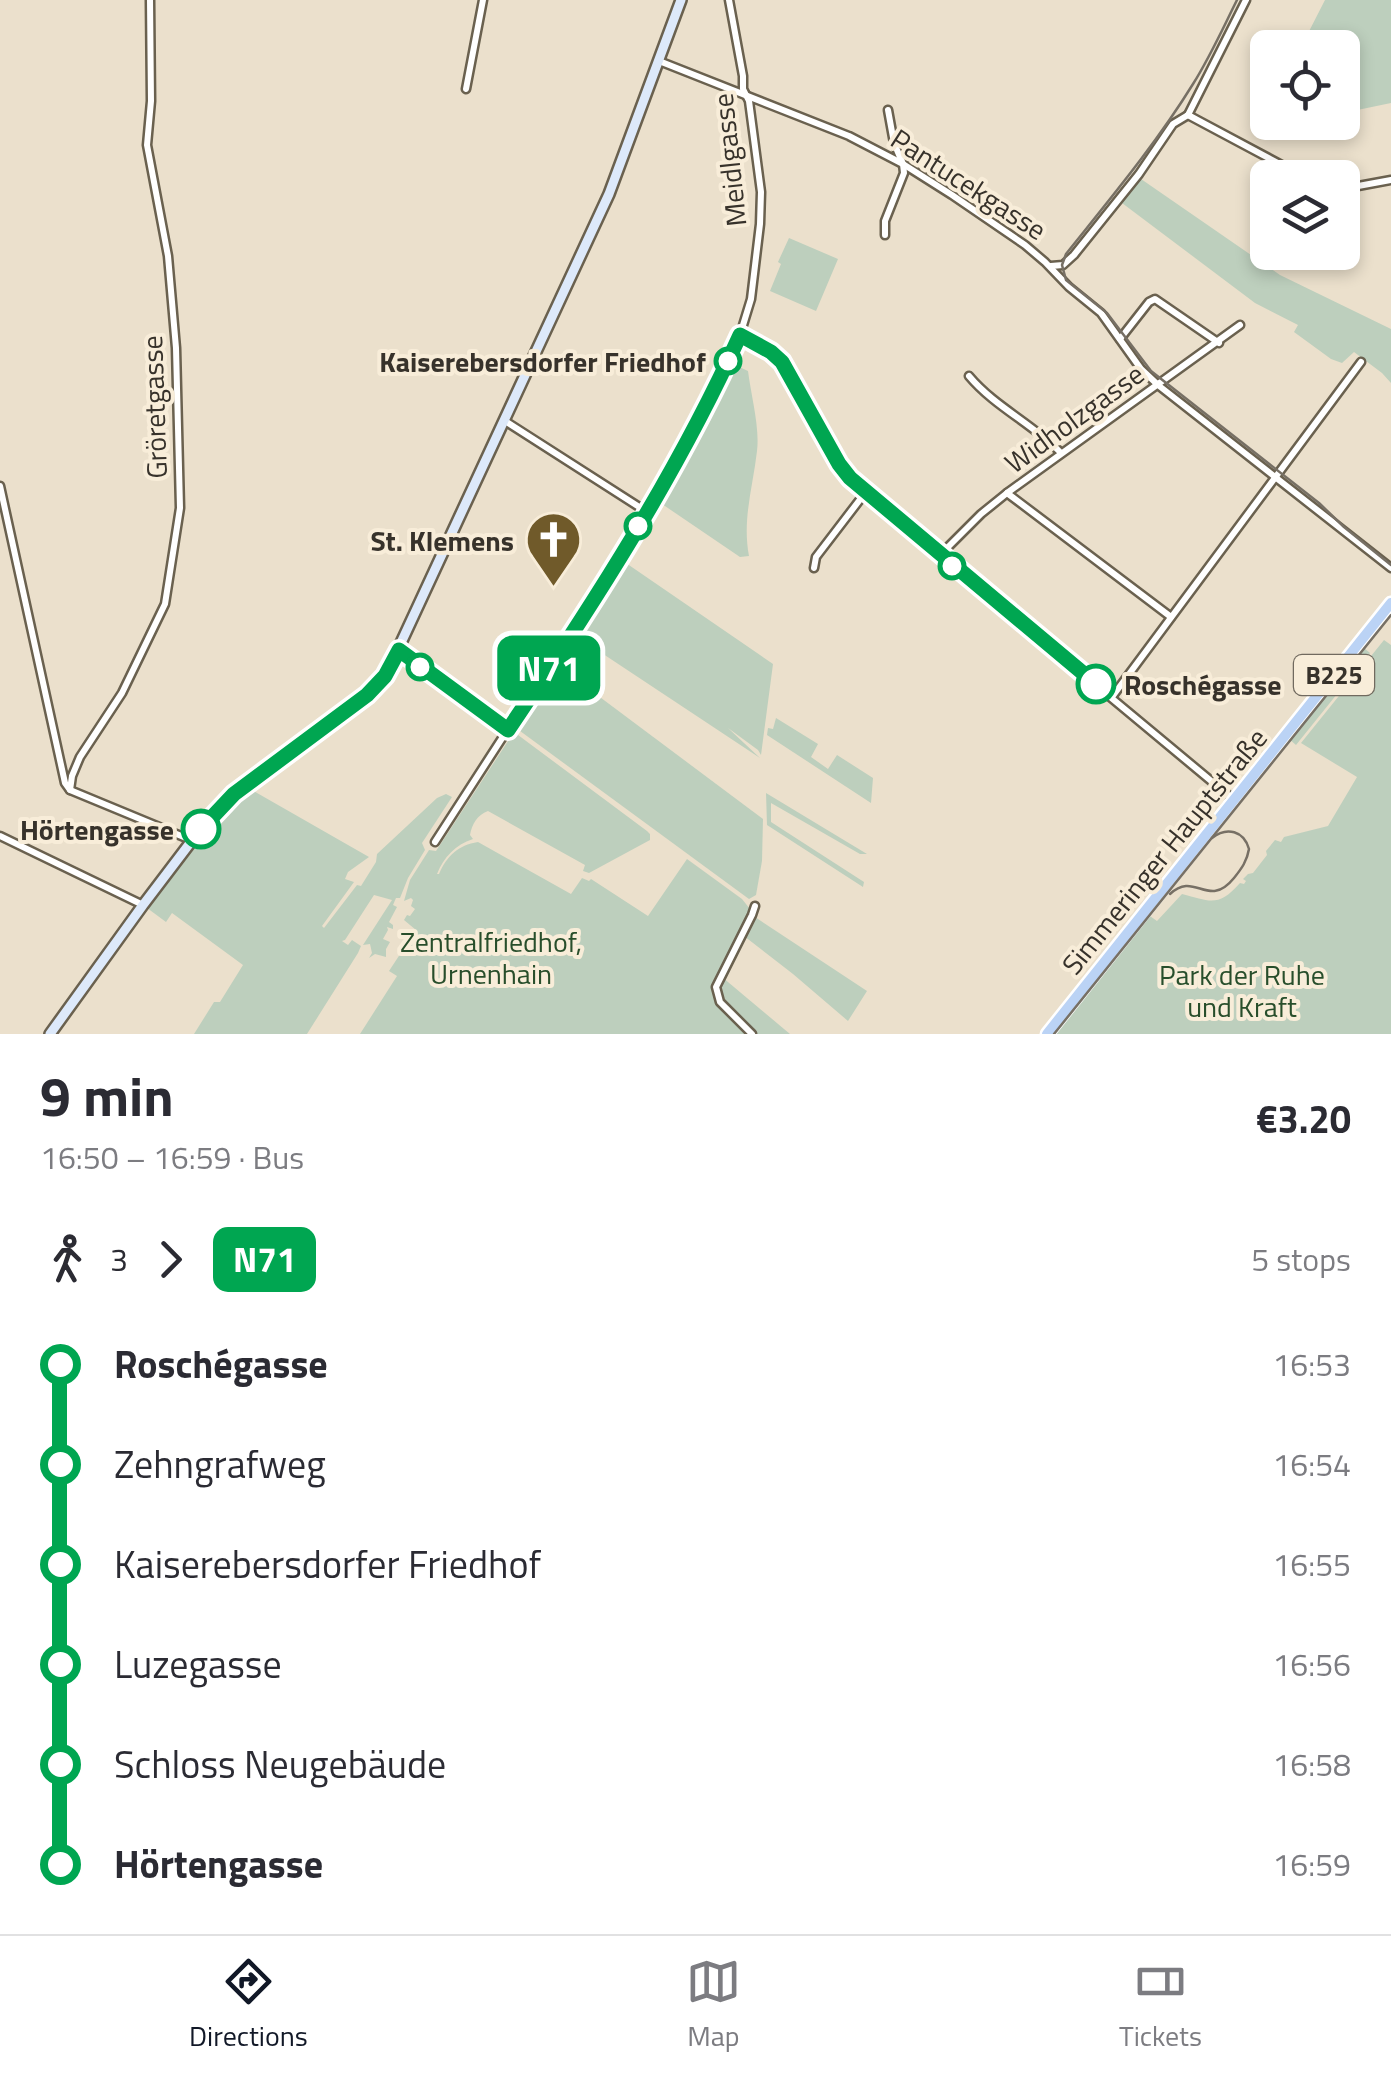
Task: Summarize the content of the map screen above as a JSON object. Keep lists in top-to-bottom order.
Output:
{
  "streets": {
    "main road": ["B225", "Simmeringer Hauptstraße"],
    "street": [
      "Meidlgasse",
      "Pantucekgasse",
      "Gröretgasse",
      "Widholzgasse"
    ]
  },
  "crossings": [
    ["Meidlgasse", "Pantucekgasse"],
    ["Pantucekgasse", "Widholzgasse"]
  ],
  "parks": ["Zentralfriedhof, Urnenhain", "Park der Ruhe und Kraft"],
  "places": {
    "other": ["Kaiserebersdorfer Friedhof", "Roschégasse", "Hörtengasse"],
    "church": ["St. Klemens"]
  },
  "lines": ["bus line N71"],
  "page": {
    "on_map": "N71",
    "heading": ["9 min", "16:50 – 16:59 · Bus", "€3.20"],
    "legs": ["3", "N71", "5 stops"],
    "list": [
      {
        "name": "Roschégasse",
        "value": "16:53"
      },
      {
        "name": "Zehngrafweg",
        "value": "16:54"
      },
      {
        "name": "Kaiserebersdorfer Friedhof",
        "value": "16:55"
      },
      {
        "name": "Luzegasse",
        "value": "16:56"
      },
      {
        "name": "Schloss Neugebäude",
        "value": "16:58"
      },
      {
        "name": "Hörtengasse",
        "value": "16:59"
      }
    ],
    "tabs": ["Directions", "Map", "Tickets"]
  }
}
